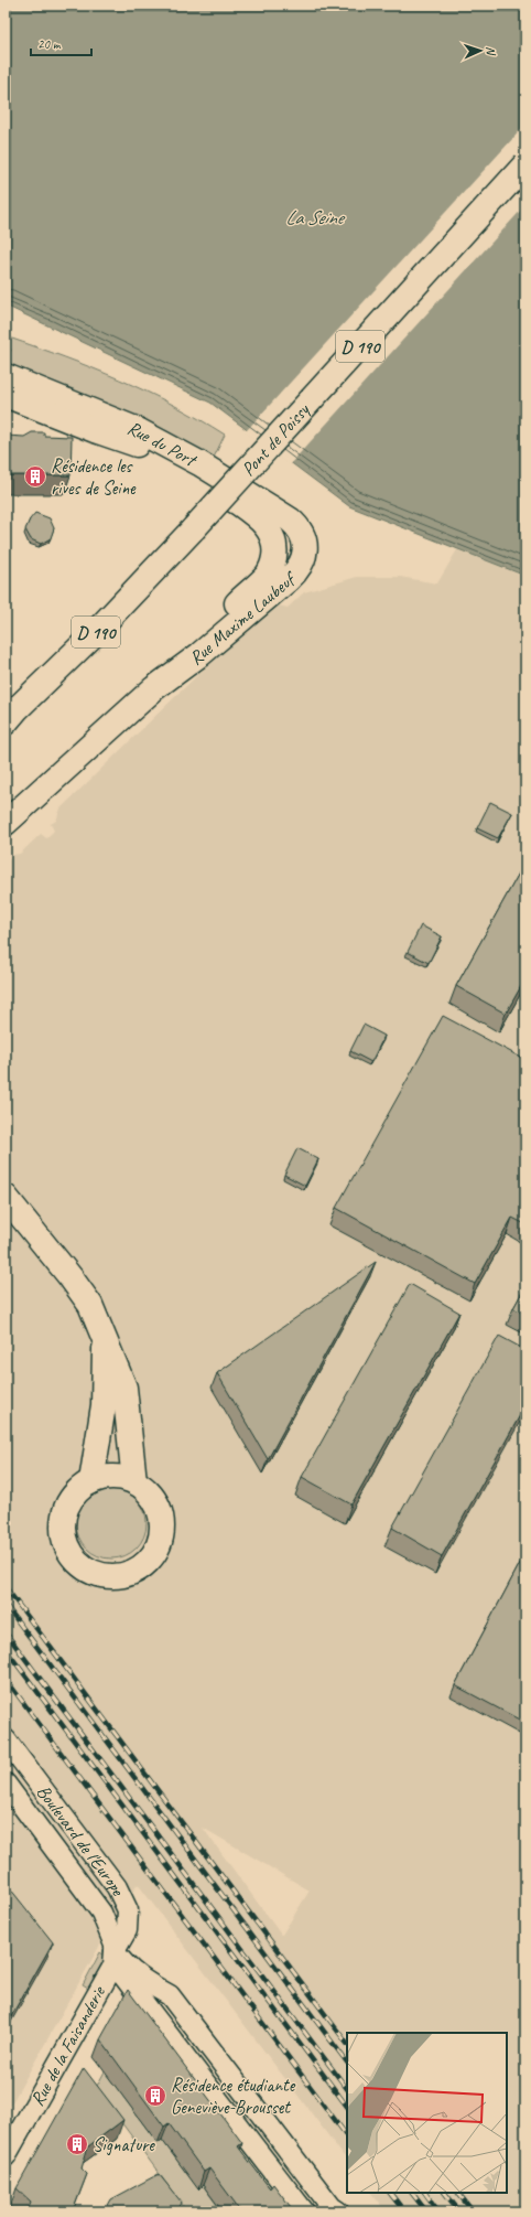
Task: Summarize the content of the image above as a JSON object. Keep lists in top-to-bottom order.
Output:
{
  "streets": {
    "main road": [
      "D 190",
      "Pont de Poissy",
      "Rue du Port",
      "Rue Maxime Laubeuf"
    ],
    "street": ["Boulevard de l'Europe", "Rue de la Faisanderie"]
  },
  "crossings": [
    ["Rue du Port", "Rue Maxime Laubeuf"],
    ["Boulevard de l'Europe", "Rue de la Faisanderie"]
  ],
  "water": ["La Seine"],
  "places": {
    "building": ["Résidence les rives de Seine", "Résidence étudiante Geneviève-Brousset", "Signature"]
  },
  "scale_bar": "20 m",
  "north": "right"
}
